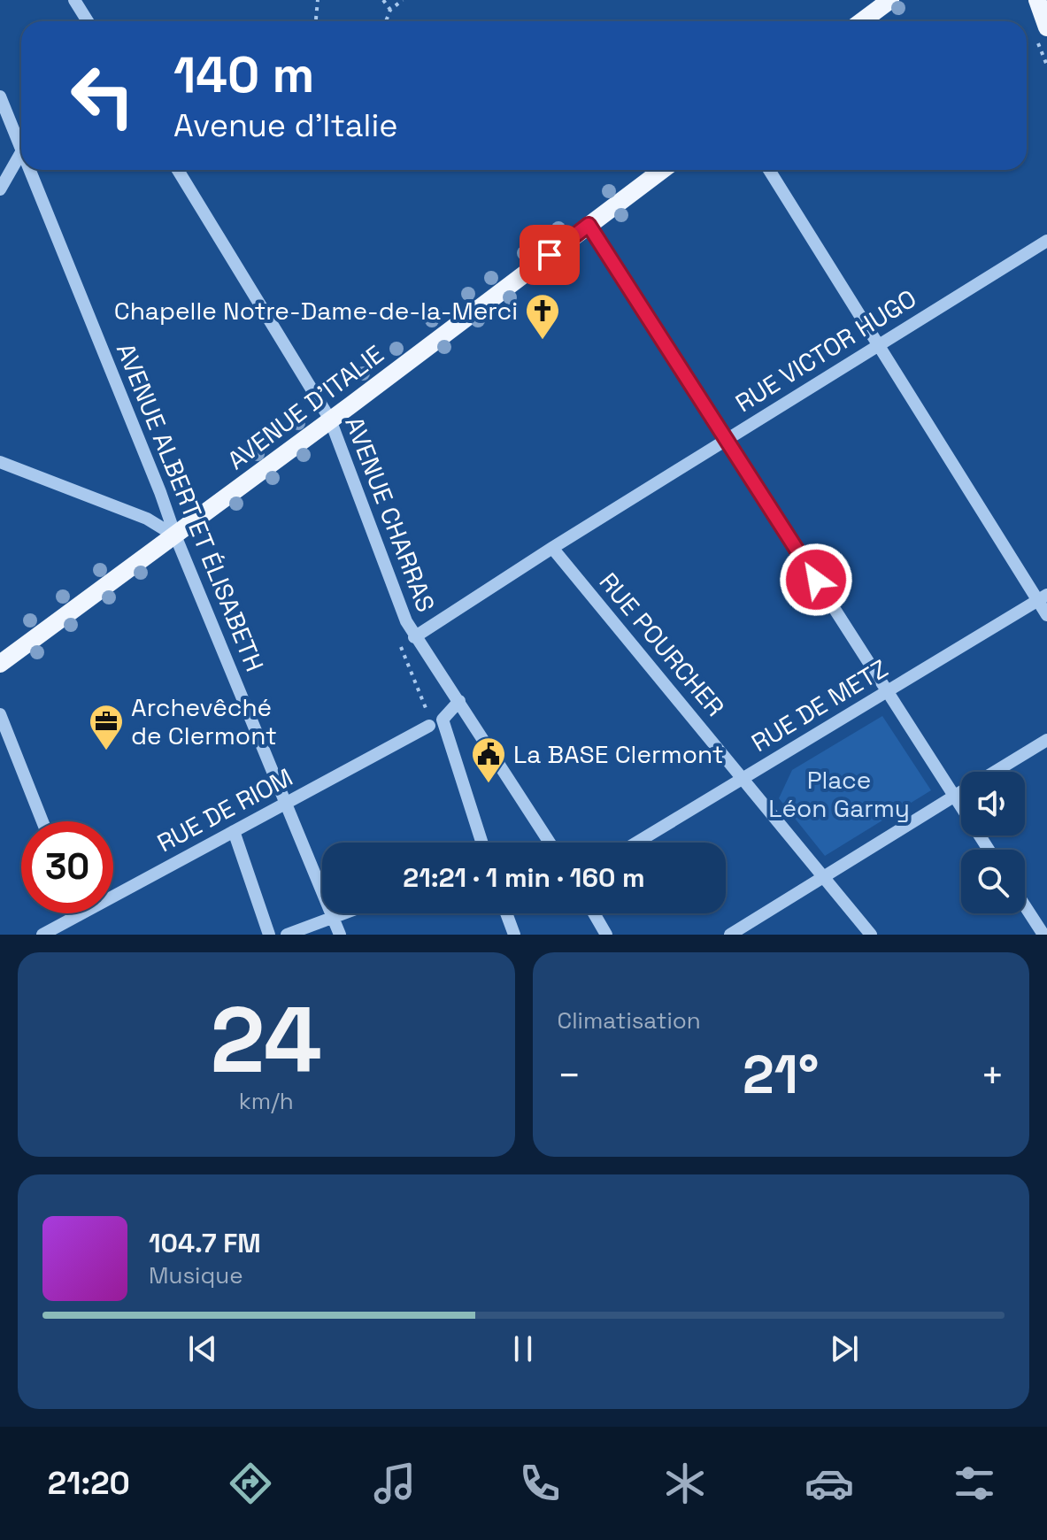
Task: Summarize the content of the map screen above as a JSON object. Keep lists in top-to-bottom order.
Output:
{
  "streets": {
    "main road": ["AVENUE D'ITALIE"],
    "street": [
      "RUE VICTOR HUGO",
      "AVENUE ALBERT ET ÉLISABETH",
      "AVENUE CHARRAS",
      "RUE POURCHER",
      "RUE DE METZ",
      "RUE DE RIOM"
    ]
  },
  "crossings": [
    ["RUE VICTOR HUGO", "AVENUE CHARRAS"],
    ["RUE VICTOR HUGO", "RUE POURCHER"],
    ["AVENUE D'ITALIE", "AVENUE ALBERT ET ÉLISABETH"],
    ["AVENUE D'ITALIE", "AVENUE CHARRAS"],
    ["AVENUE ALBERT ET ÉLISABETH", "RUE DE RIOM"],
    ["RUE POURCHER", "RUE DE METZ"]
  ],
  "parks": ["Place Léon Garmy"],
  "places": {
    "church": ["Chapelle Notre-Dame-de-la-Merci"],
    "office": ["Archevêché de Clermont"],
    "public building": ["La BASE Clermont"]
  },
  "page": {
    "turn": ["140 m", "Avenue d'Italie"],
    "limit": "30",
    "trip": "21:21 · 1 min · 160 m",
    "tile": [
      ["24", "km/h"],
      "Climatisation"
    ],
    "heat": ["−", "21°", "+"],
    "song": ["104.7 FM", "Musique"],
    "tabs": "21:20"
  }
}
